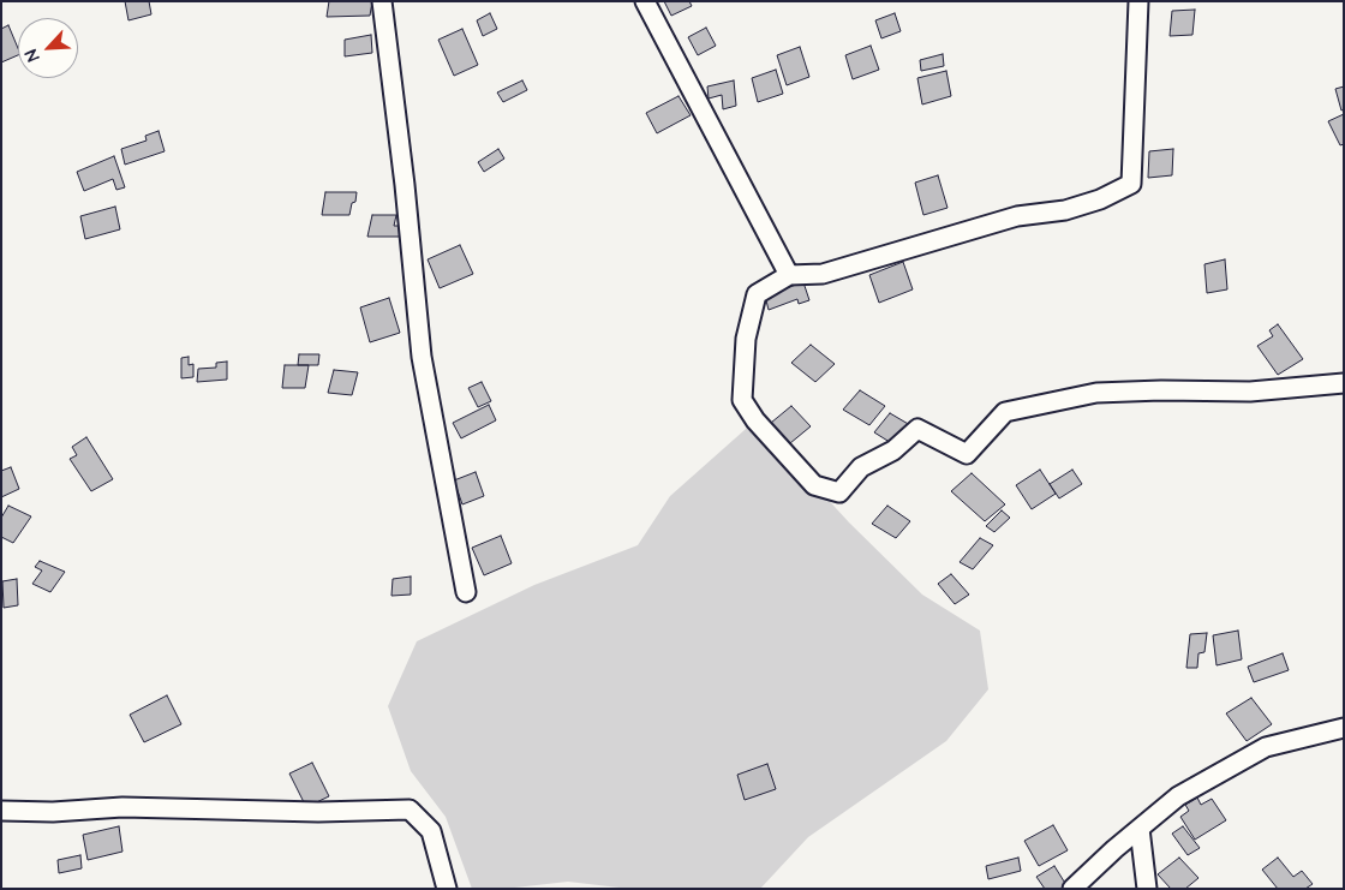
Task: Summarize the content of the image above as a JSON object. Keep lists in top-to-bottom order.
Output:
{
  "north": "bottom left"
}
